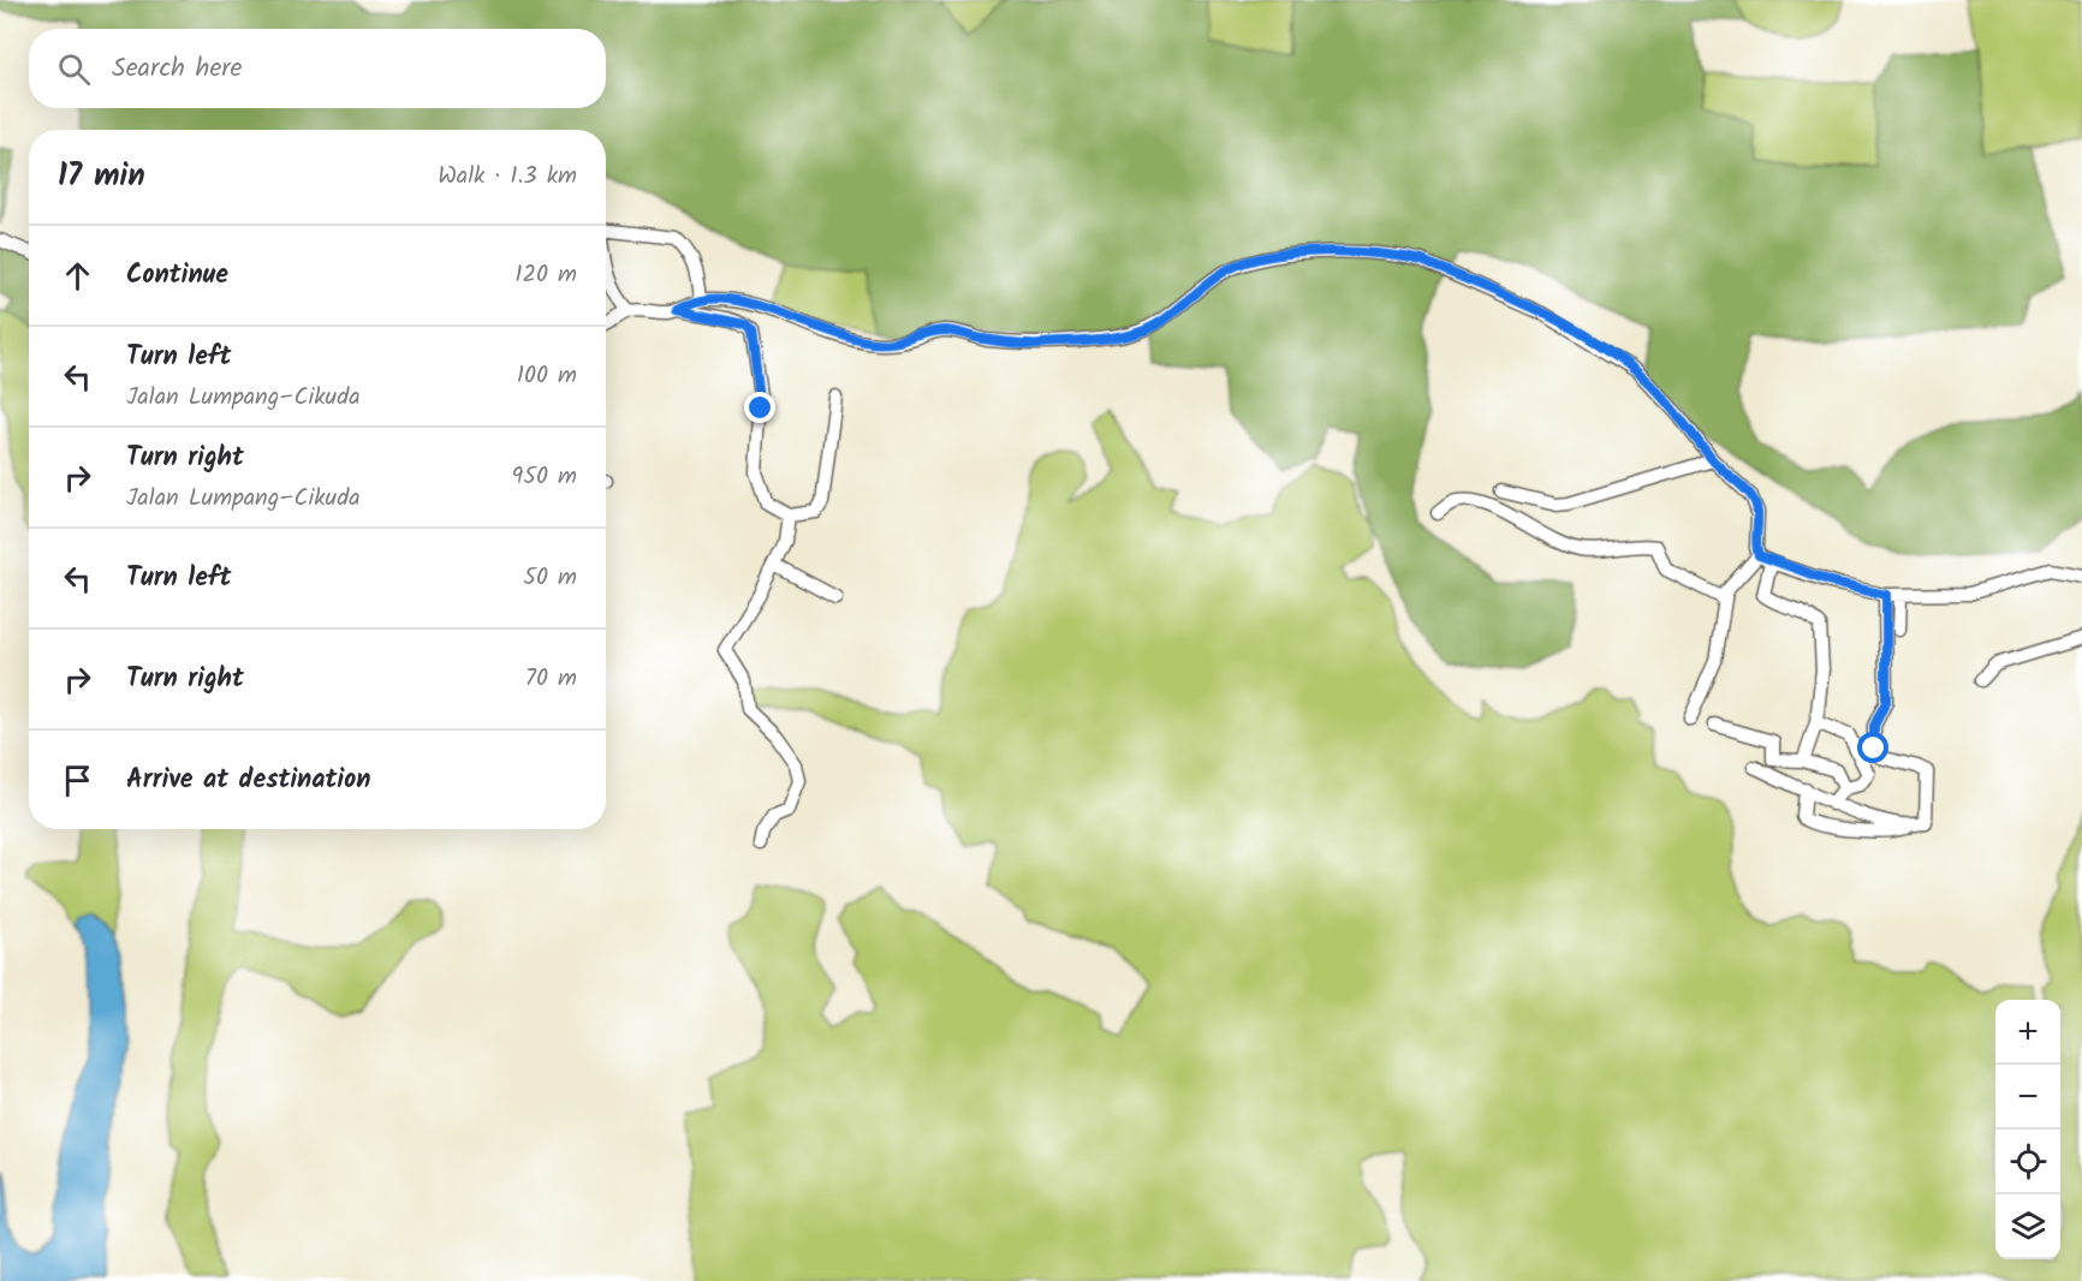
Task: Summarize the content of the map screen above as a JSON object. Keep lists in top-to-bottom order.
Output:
{
  "page": {
    "search": "Search here",
    "heading": ["17 min", "Walk · 1.3 km"],
    "list": [
      ["Continue", "120 m"],
      ["Turn left", "Jalan Lumpang–Cikuda", "100 m"],
      ["Turn right", "Jalan Lumpang–Cikuda", "950 m"],
      ["Turn left", "50 m"],
      ["Turn right", "70 m"],
      "Arrive at destination"
    ],
    "map_buttons": ["+", "−"]
  }
}
